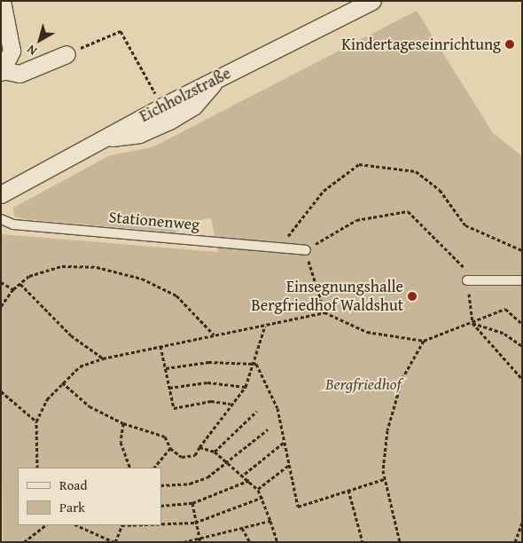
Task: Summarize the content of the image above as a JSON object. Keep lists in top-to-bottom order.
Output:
{
  "streets": {
    "street": ["Eichholzstraße"],
    "lane": ["Stationenweg"]
  },
  "parks": ["Bergfriedhof"],
  "places": ["Kindertageseinrichtung", "Einsegnungshalle Bergfriedhof Waldshut"],
  "legend": ["Road", "Park"],
  "north": "bottom left"
}
